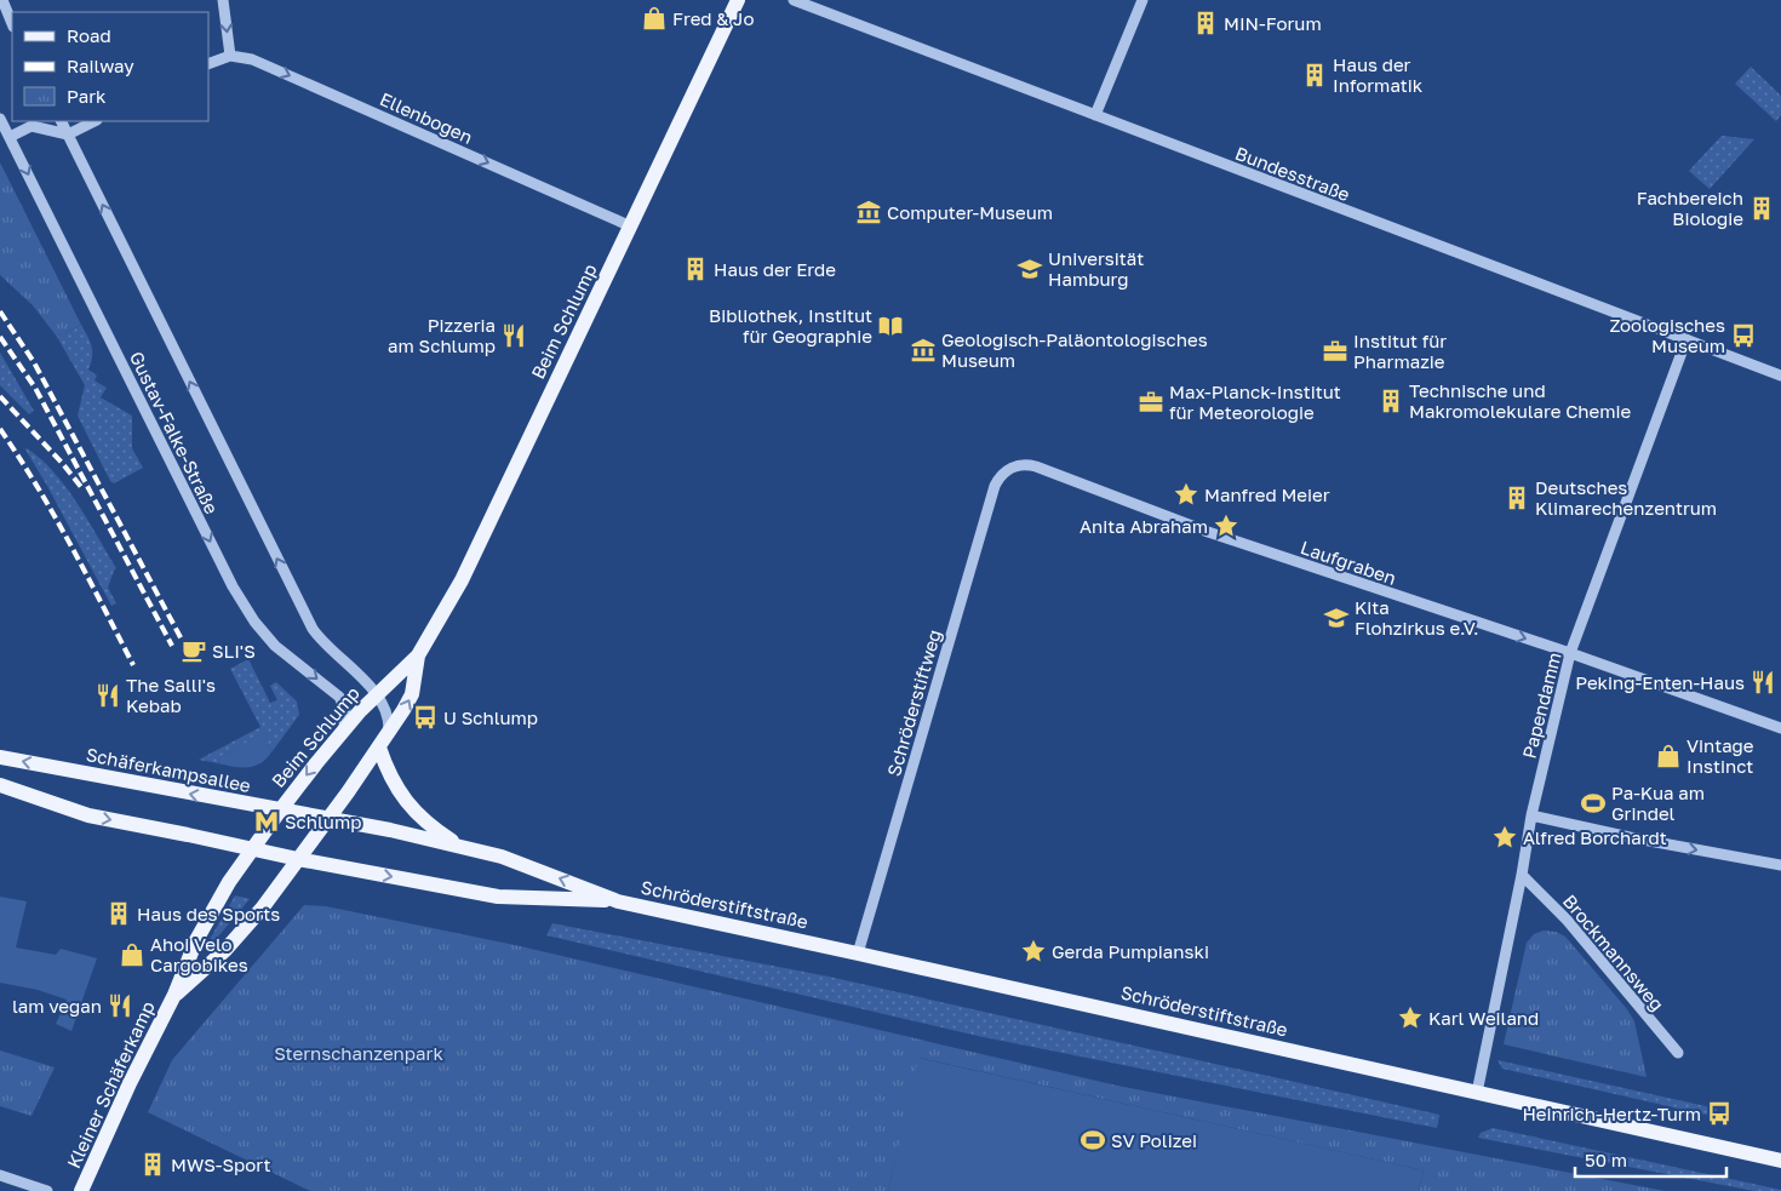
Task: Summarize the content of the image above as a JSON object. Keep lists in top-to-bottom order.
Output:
{
  "streets": {
    "main road": [
      "Beim Schlump",
      "Schäferkampsallee",
      "Schröderstiftstraße",
      "Kleiner Schäferkamp"
    ],
    "street": [
      "Ellenbogen",
      "Bundesstraße",
      "Gustav-Falke-Straße",
      "Laufgraben",
      "Schröderstiftweg",
      "Papendamm",
      "Brockmannsweg"
    ]
  },
  "crossings": [
    ["Ellenbogen", "Beim Schlump"],
    ["Bundesstraße", "Papendamm"],
    ["Beim Schlump", "Gustav-Falke-Straße"],
    ["Beim Schlump", "Schäferkampsallee"],
    ["Beim Schlump", "Schröderstiftstraße"],
    ["Beim Schlump", "Kleiner Schäferkamp"],
    ["Laufgraben", "Schröderstiftweg"],
    ["Laufgraben", "Papendamm"],
    ["Schröderstiftweg", "Schröderstiftstraße"],
    ["Papendamm", "Schröderstiftstraße"],
    ["Papendamm", "Brockmannsweg"],
    ["Schäferkampsallee", "Schröderstiftstraße"],
    ["Schröderstiftstraße", "Kleiner Schäferkamp"]
  ],
  "one_way": ["Ellenbogen", "Laufgraben"],
  "parks": ["Sternschanzenpark"],
  "places": {
    "shop": ["Fred & Jo", "Vintage Instinct", "Ahoi Velo Cargobikes"],
    "building": [
      "MIN-Forum",
      "Haus der Informatik",
      "Fachbereich Biologie",
      "Haus der Erde",
      "Technische und Makromolekulare Chemie",
      "Deutsches Klimarechenzentrum",
      "Haus des Sports",
      "MWS-Sport"
    ],
    "museum": ["Computer-Museum", "Geologisch-Paläontologisches Museum"],
    "school or university": ["Universität Hamburg", "Kita Flohzirkus e.V."],
    "library": ["Bibliothek, Institut für Geographie"],
    "restaurant": [
      "Pizzeria am Schlump",
      "Peking-Enten-Haus",
      "The Salli's Kebab",
      "lam vegan"
    ],
    "bus stop": ["Zoologisches Museum", "U Schlump", "Heinrich-Hertz-Turm"],
    "office": ["Institut für Pharmazie", "Max-Planck-Institut für Meteorologie"],
    "place": [
      "Manfred Meier",
      "Anita Abraham",
      "Alfred Borchardt",
      "Gerda Pumpianski",
      "Karl Weiland"
    ],
    "cafe": ["SLI'S"],
    "sports": ["Pa-Kua am Grindel", "SV Polizei"],
    "metro station": ["Schlump"]
  },
  "legend": ["Road", "Railway", "Park"],
  "scale_bar": "50 m"
}
